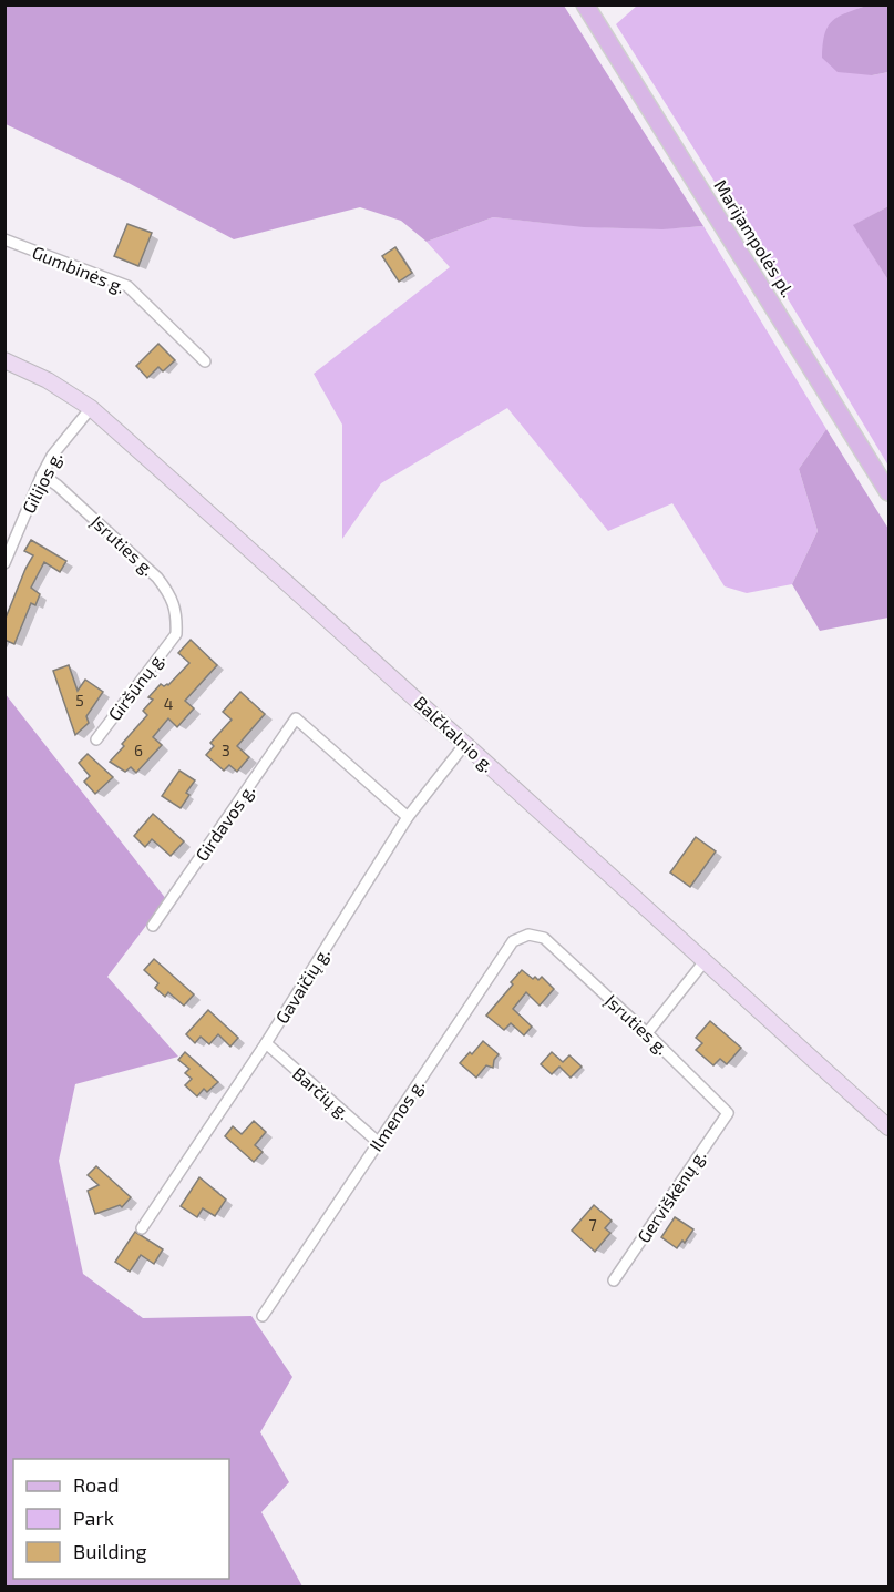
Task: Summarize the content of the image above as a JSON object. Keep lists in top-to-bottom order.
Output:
{
  "streets": {
    "main road": ["Marijampolės pl."],
    "street": [
      "Gumbinės g.",
      "Gilijos g.",
      "Įsruties g.",
      "Giršūnų g.",
      "Balčkalnio g.",
      "Girdavos g.",
      "Gavaičių g.",
      "Barčių g.",
      "Ilmenos g.",
      "Gerviškėnų g."
    ]
  },
  "crossings": [
    ["Gilijos g.", "Įsruties g."],
    ["Gilijos g.", "Balčkalnio g."],
    ["Įsruties g.", "Giršūnų g."],
    ["Įsruties g.", "Ilmenos g."],
    ["Įsruties g.", "Gerviškėnų g."],
    ["Balčkalnio g.", "Gavaičių g."],
    ["Girdavos g.", "Gavaičių g."],
    ["Gavaičių g.", "Barčių g."],
    ["Barčių g.", "Ilmenos g."]
  ],
  "house_numbers": [
    "5",
    "4",
    "6",
    "3",
    "7"
  ],
  "legend": ["Road", "Park", "Building"]
}
